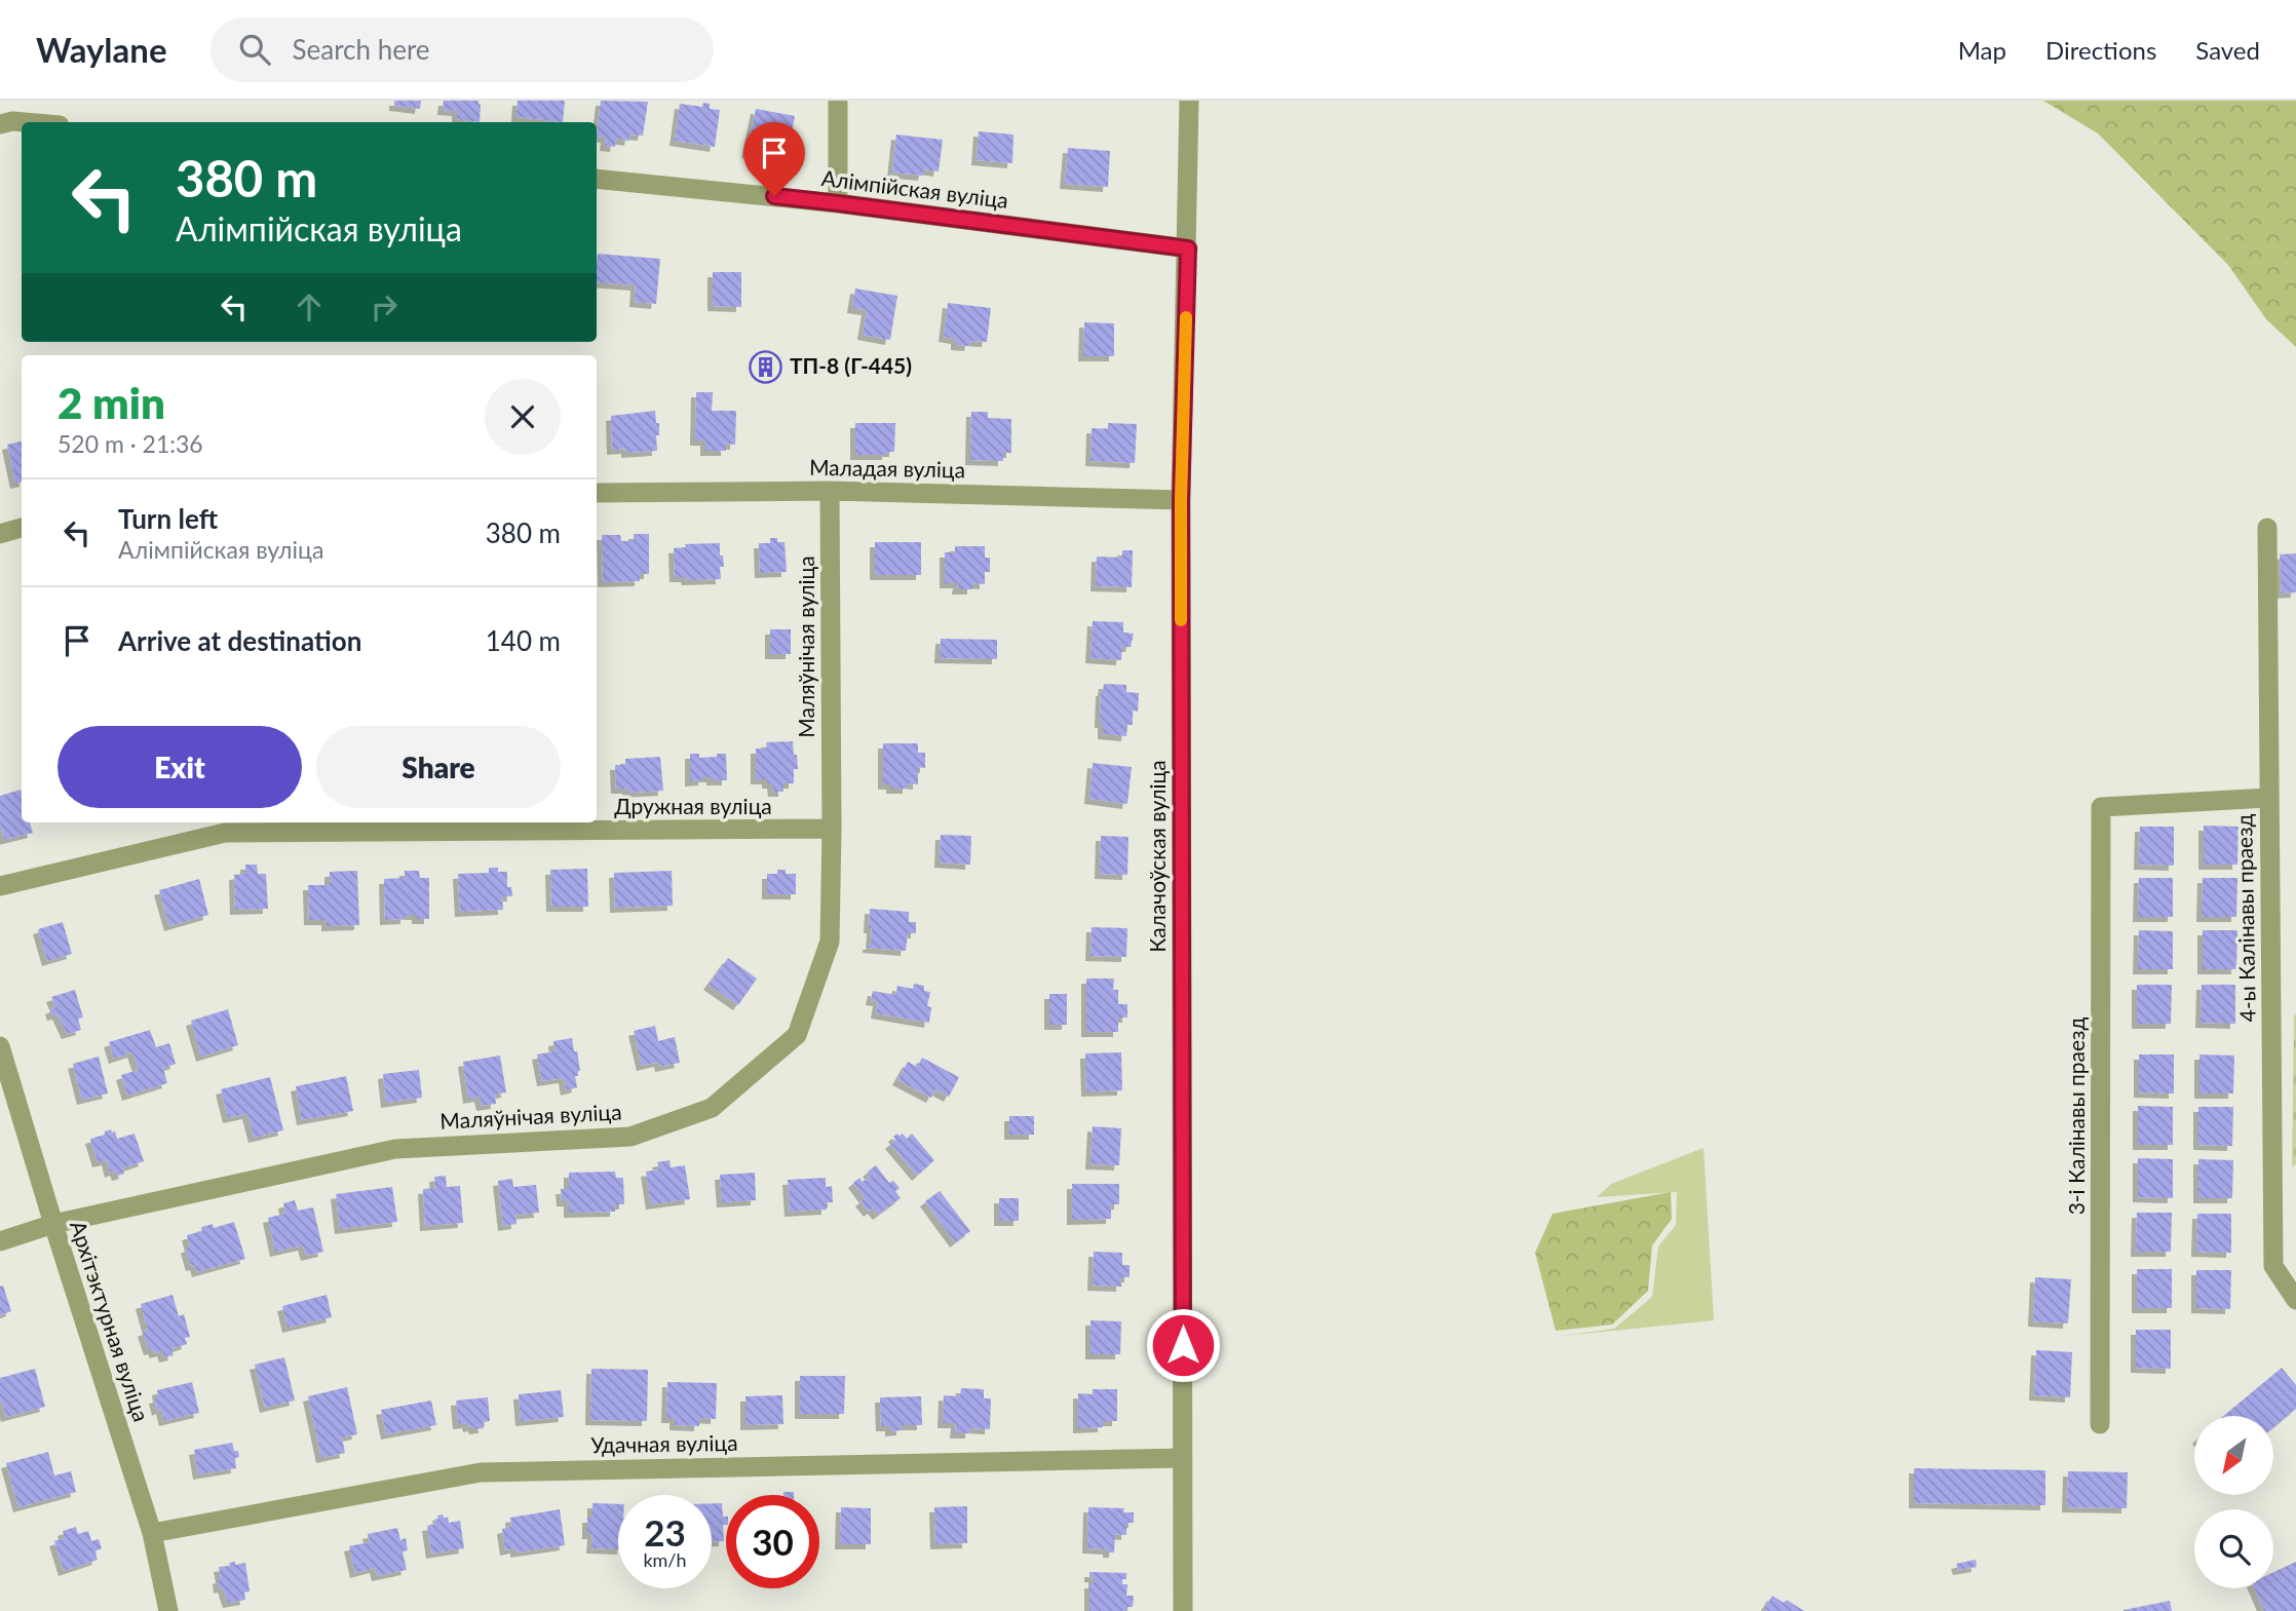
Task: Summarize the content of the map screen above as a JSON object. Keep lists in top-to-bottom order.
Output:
{
  "streets": {
    "street": [
      "Алімпійская вуліца",
      "Маладая вуліца",
      "Маляўнічая вуліца",
      "Дружная вуліца",
      "Калачоўская вуліца",
      "4-ы Калінавы праезд",
      "3-і Калінавы праезд",
      "Архітэктурная вуліца",
      "Удачная вуліца"
    ]
  },
  "crossings": [
    ["Алімпійская вуліца", "Калачоўская вуліца"],
    ["Маладая вуліца", "Маляўнічая вуліца"],
    ["Маладая вуліца", "Калачоўская вуліца"],
    ["Маляўнічая вуліца", "Дружная вуліца"],
    ["Маляўнічая вуліца", "Архітэктурная вуліца"],
    ["Калачоўская вуліца", "Удачная вуліца"],
    ["4-ы Калінавы праезд", "3-і Калінавы праезд"],
    ["Архітэктурная вуліца", "Удачная вуліца"]
  ],
  "places": {
    "building": ["ТП-8 (Г-445)"]
  },
  "north": "bottom left",
  "page": {
    "header": "Waylane",
    "search": "Search here",
    "nav": ["Map", "Directions", "Saved"],
    "turn": ["380 m", "Алімпійская вуліца"],
    "heading": ["2 min", "520 m · 21:36"],
    "list": [
      {
        "name": "Turn left",
        "note": "Алімпійская вуліца",
        "value": "380 m"
      },
      {
        "name": "Arrive at destination",
        "value": "140 m"
      }
    ],
    "buttons": ["Exit", "Share"],
    "speed": "23 km/h",
    "limit": "30"
  }
}
